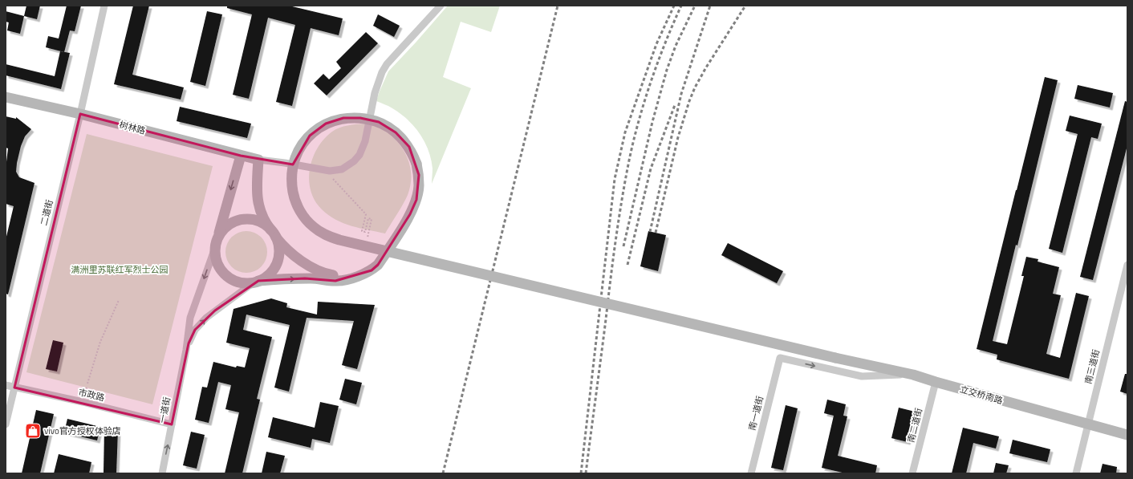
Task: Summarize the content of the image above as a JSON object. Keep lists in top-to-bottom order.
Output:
{
  "streets": {
    "main road": ["树林路", "立交桥南路"],
    "street": [
      "二道街",
      "南三道街",
      "市政路",
      "一道街",
      "南一道街",
      "南二道街"
    ]
  },
  "crossings": [
    ["树林路", "二道街"],
    ["二道街", "市政路"],
    ["南三道街", "立交桥南路"],
    ["市政路", "一道街"],
    ["立交桥南路", "南一道街"],
    ["立交桥南路", "南二道街"]
  ],
  "one_way": ["一道街"],
  "parks": ["满洲里苏联红军烈士公园"],
  "places": {
    "shop": ["vivo官方授权体验店"]
  }
}
